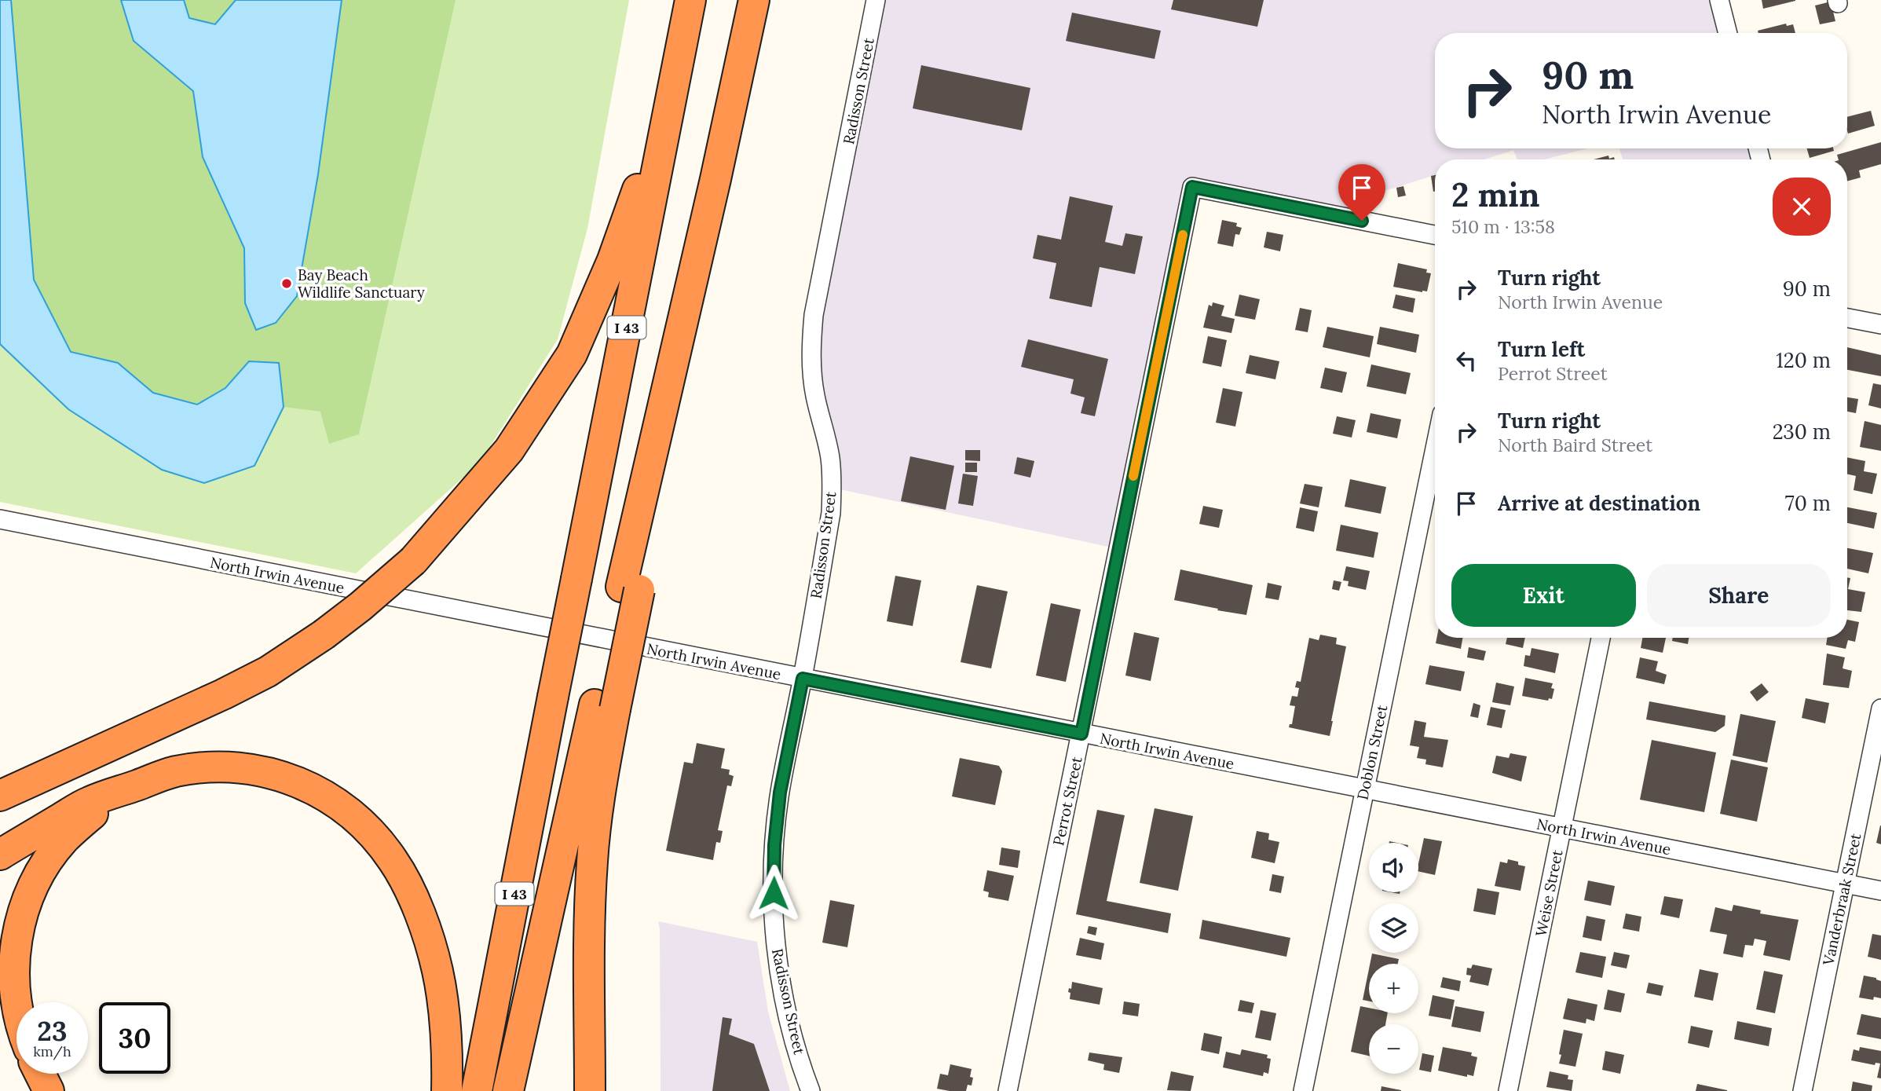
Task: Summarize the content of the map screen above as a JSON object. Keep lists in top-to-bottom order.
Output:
{
  "streets": {
    "highway": ["I 43"],
    "street": [
      "Radisson Street",
      "North Irwin Avenue",
      "Doblon Street",
      "Perrot Street",
      "Weise Street",
      "Vanderbraak Street"
    ]
  },
  "crossings": [
    ["Radisson Street", "North Irwin Avenue"],
    ["North Irwin Avenue", "Doblon Street"],
    ["North Irwin Avenue", "Perrot Street"],
    ["North Irwin Avenue", "Weise Street"],
    ["North Irwin Avenue", "Vanderbraak Street"]
  ],
  "places": ["Bay Beach Wildlife Sanctuary"],
  "page": {
    "turn": ["90 m", "North Irwin Avenue"],
    "heading": ["2 min", "510 m · 13:58"],
    "list": [
      {
        "name": "Turn right",
        "note": "North Irwin Avenue",
        "value": "90 m"
      },
      {
        "name": "Turn left",
        "note": "Perrot Street",
        "value": "120 m"
      },
      {
        "name": "Turn right",
        "note": "North Baird Street",
        "value": "230 m"
      },
      {
        "name": "Arrive at destination",
        "value": "70 m"
      }
    ],
    "buttons": ["Exit", "Share"],
    "map_buttons": ["+", "−"],
    "speed": "23 km/h",
    "limit": "30"
  }
}
